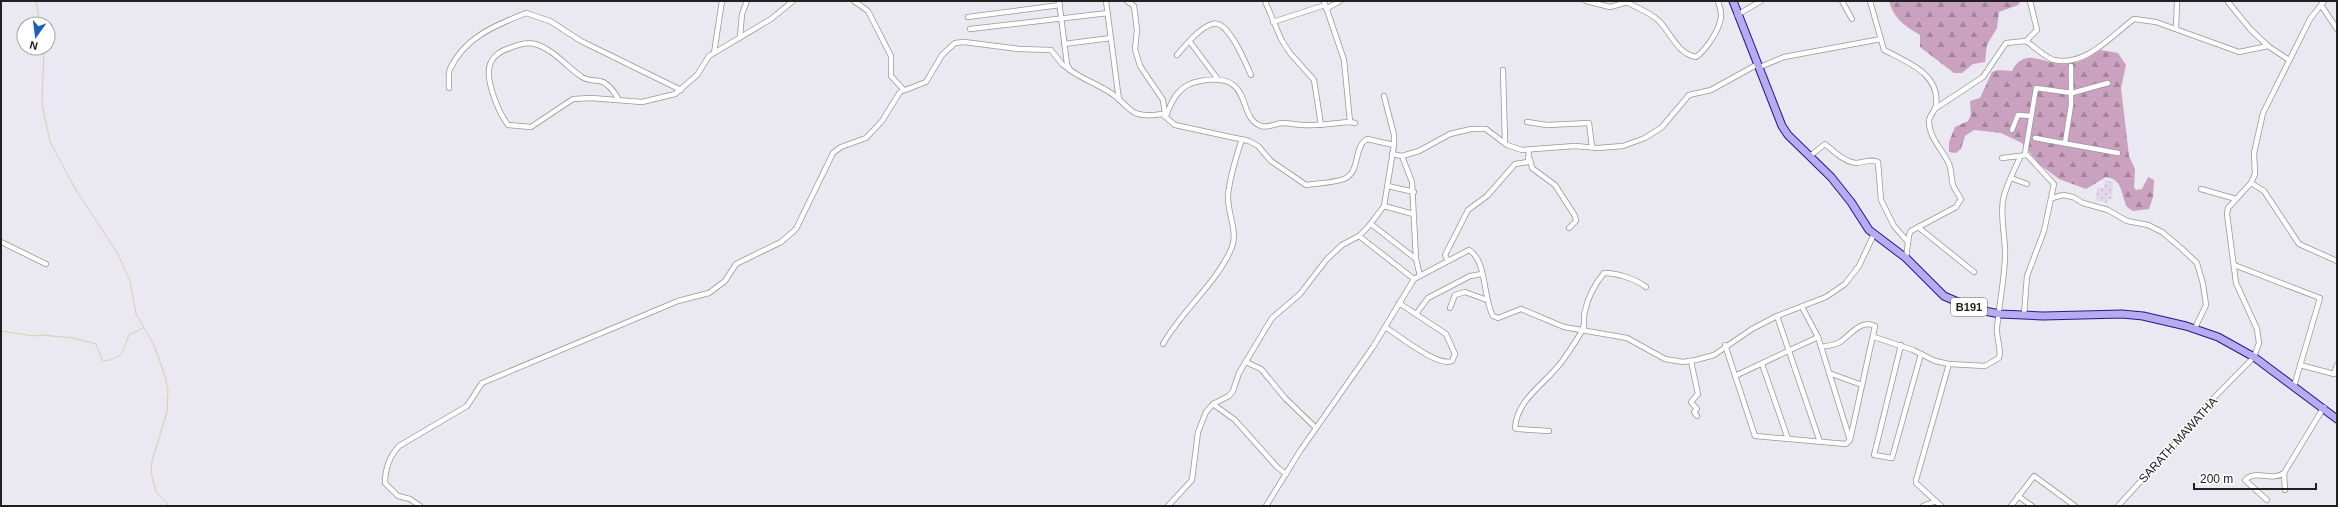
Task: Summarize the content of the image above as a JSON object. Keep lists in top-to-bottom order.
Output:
{
  "streets": {
    "main road": ["B191"],
    "street": ["SARATH MAWATHA"]
  },
  "crossings": [
    ["B191", "SARATH MAWATHA"]
  ],
  "scale_bar": "200 m",
  "north": "bottom"
}
